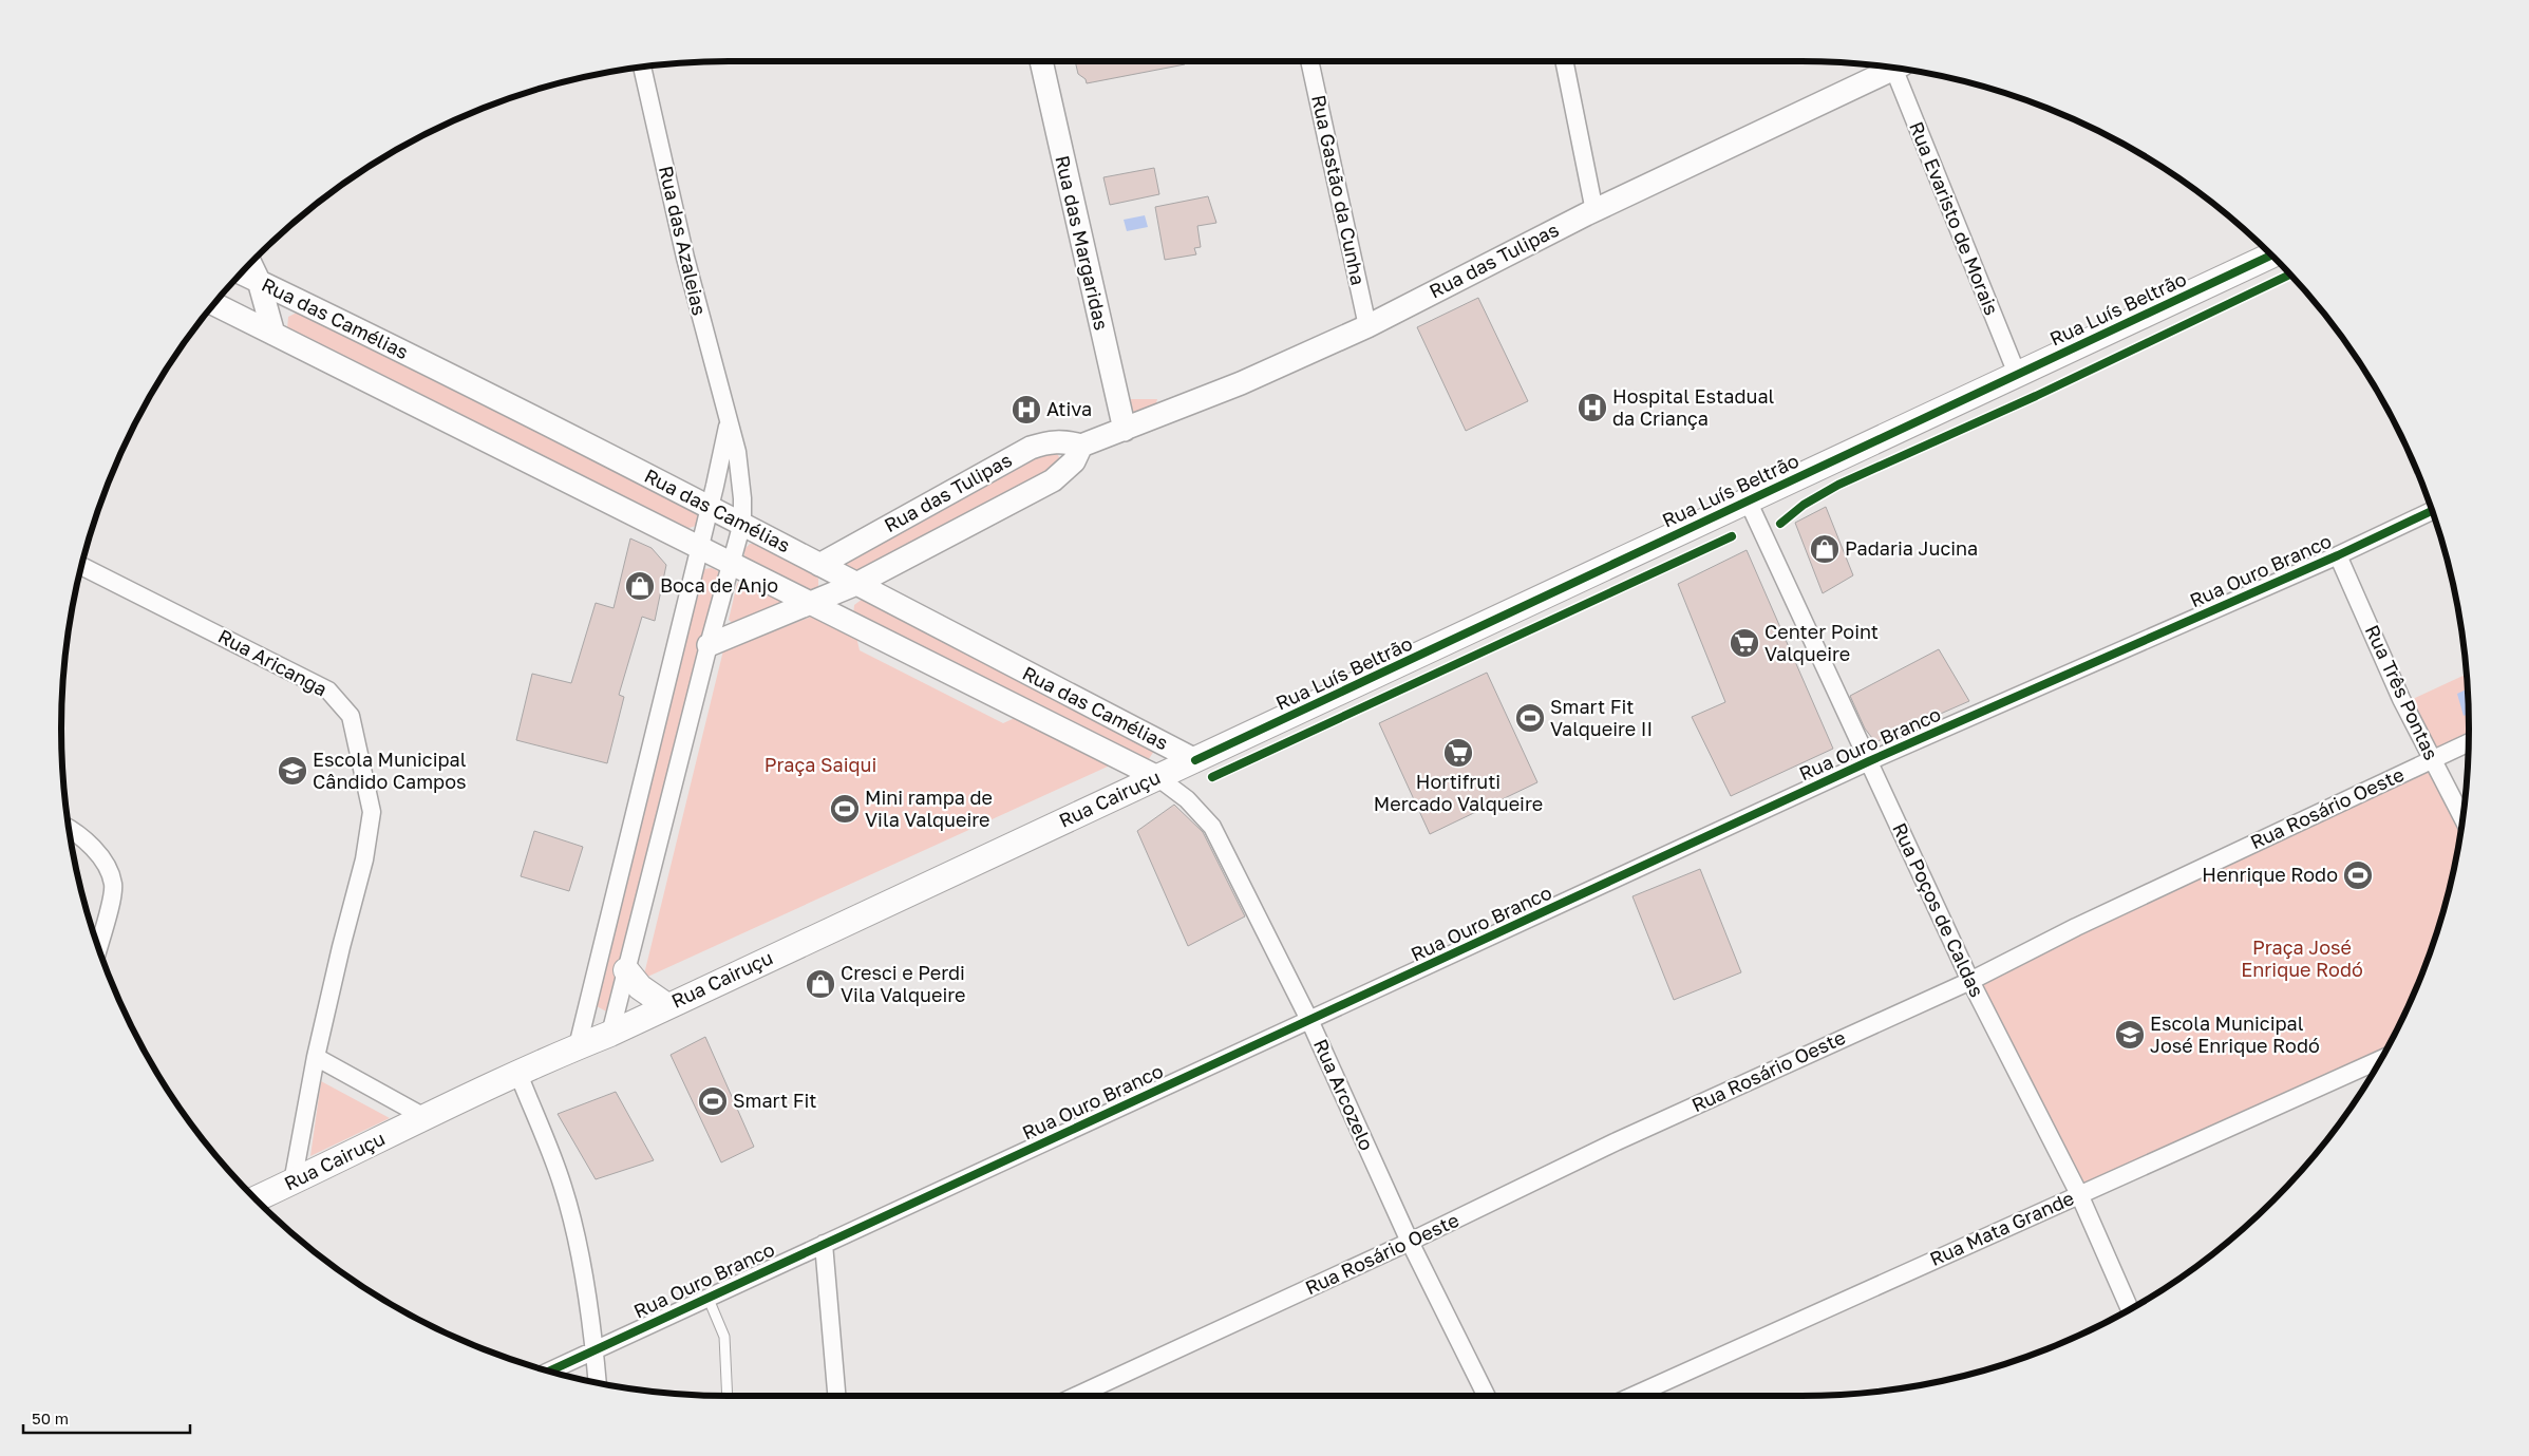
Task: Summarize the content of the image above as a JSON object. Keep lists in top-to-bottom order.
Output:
{
  "streets": {
    "main road": ["Rua Luís Beltrão", "Rua Cairuçu"],
    "street": [
      "Rua Gastão da Cunha",
      "Rua Evaristo de Morais",
      "Rua das Azaleias",
      "Rua das Margaridas",
      "Rua das Tulipas",
      "Rua das Camélias",
      "Rua Ouro Branco",
      "Rua Aricanga",
      "Rua Três Pontas",
      "Rua Rosário Oeste",
      "Rua Poços de Caldas",
      "Rua Arcozelo",
      "Rua Mata Grande"
    ]
  },
  "crossings": [
    ["Rua Gastão da Cunha", "Rua das Tulipas"],
    ["Rua Evaristo de Morais", "Rua Luís Beltrão"],
    ["Rua das Azaleias", "Rua das Camélias"],
    ["Rua das Margaridas", "Rua das Tulipas"],
    ["Rua das Tulipas", "Rua das Camélias"],
    ["Rua Luís Beltrão", "Rua das Camélias"],
    ["Rua Luís Beltrão", "Rua Cairuçu"],
    ["Rua Luís Beltrão", "Rua Poços de Caldas"],
    ["Rua das Camélias", "Rua Cairuçu"],
    ["Rua das Camélias", "Rua Arcozelo"],
    ["Rua Ouro Branco", "Rua Três Pontas"],
    ["Rua Ouro Branco", "Rua Poços de Caldas"],
    ["Rua Ouro Branco", "Rua Arcozelo"],
    ["Rua Aricanga", "Rua Cairuçu"],
    ["Rua Três Pontas", "Rua Rosário Oeste"],
    ["Rua Cairuçu", "Rua Arcozelo"],
    ["Rua Rosário Oeste", "Rua Poços de Caldas"],
    ["Rua Rosário Oeste", "Rua Arcozelo"],
    ["Rua Poços de Caldas", "Rua Mata Grande"]
  ],
  "parks": ["Praça Saiqui", "Praça José Enrique Rodó"],
  "places": {
    "hospital": ["Hospital Estadual da Criança", "Ativa"],
    "shop": ["Padaria Jucina", "Boca de Anjo", "Cresci e Perdi Vila Valqueire"],
    "supermarket": ["Center Point Valqueire", "Hortifruti Mercado Valqueire"],
    "sports": [
      "Smart Fit Valqueire II",
      "Mini rampa de Vila Valqueire",
      "Henrique Rodo",
      "Smart Fit"
    ],
    "school or university": ["Escola Municipal Cândido Campos", "Escola Municipal José Enrique Rodó"]
  },
  "scale_bar": "50 m"
}
